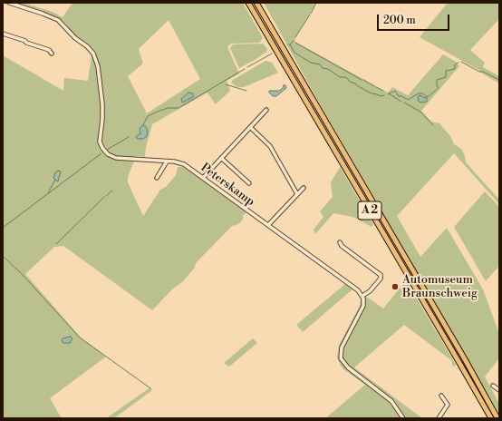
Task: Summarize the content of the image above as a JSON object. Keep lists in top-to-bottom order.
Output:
{
  "streets": {
    "highway": ["A 2"],
    "street": ["Peterskamp"]
  },
  "places": ["Automuseum Braunschweig"],
  "scale_bar": "200 m"
}
